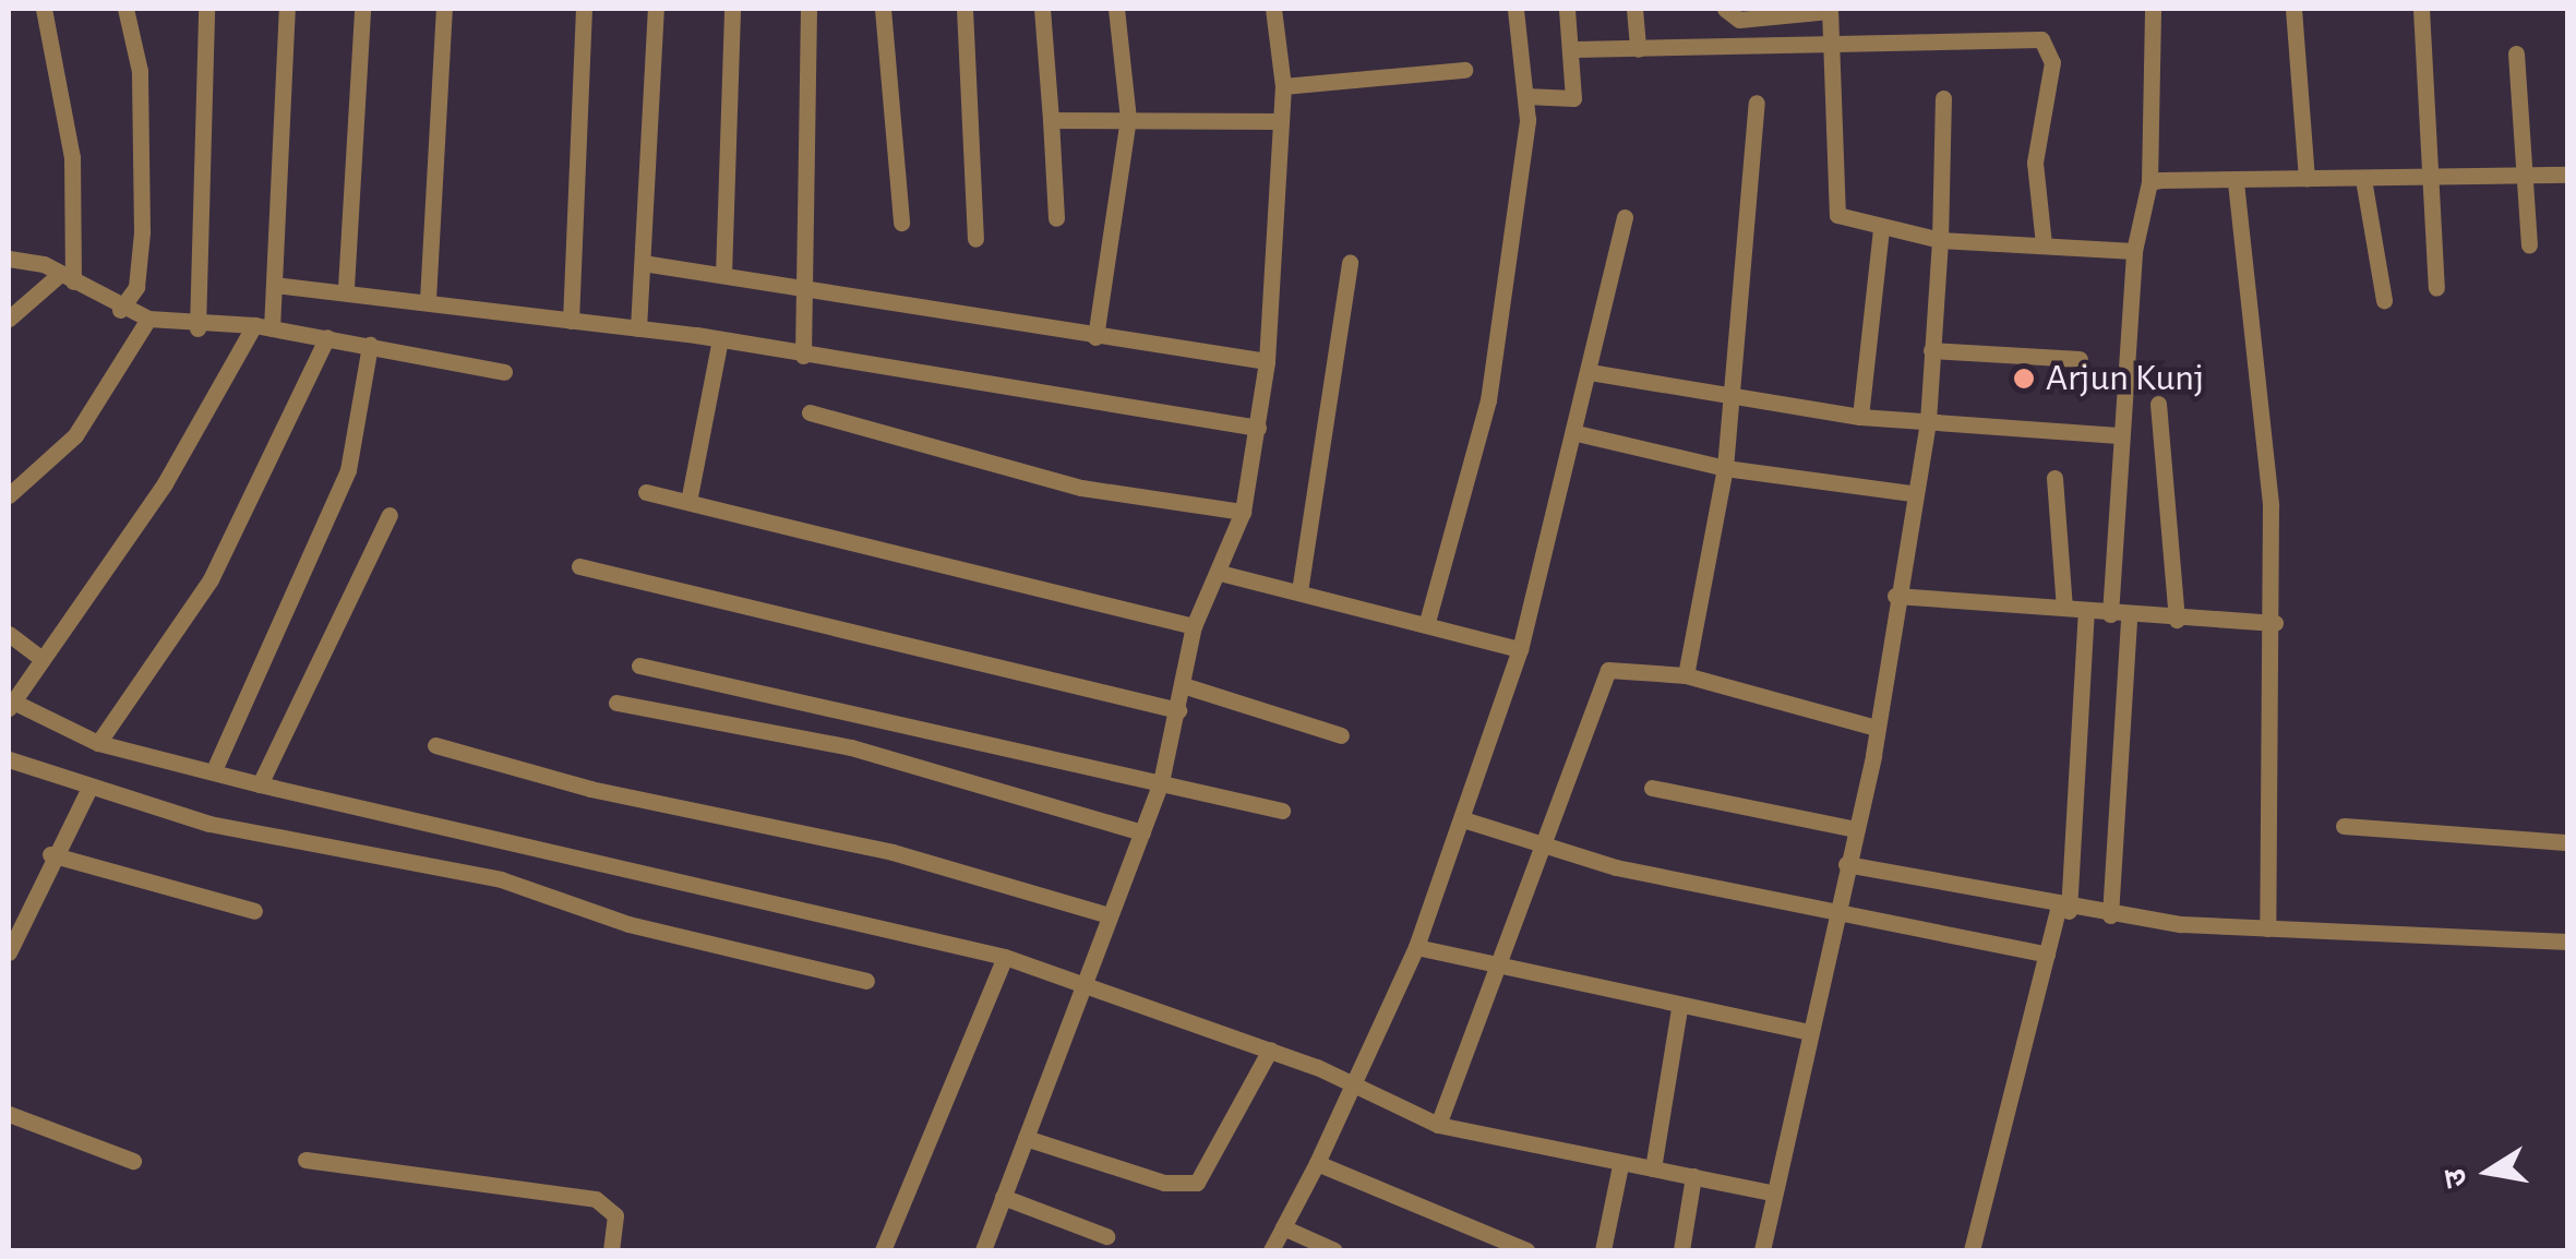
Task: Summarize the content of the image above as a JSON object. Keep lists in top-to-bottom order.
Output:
{
  "places": ["Arjun Kunj"],
  "north": "left"
}
